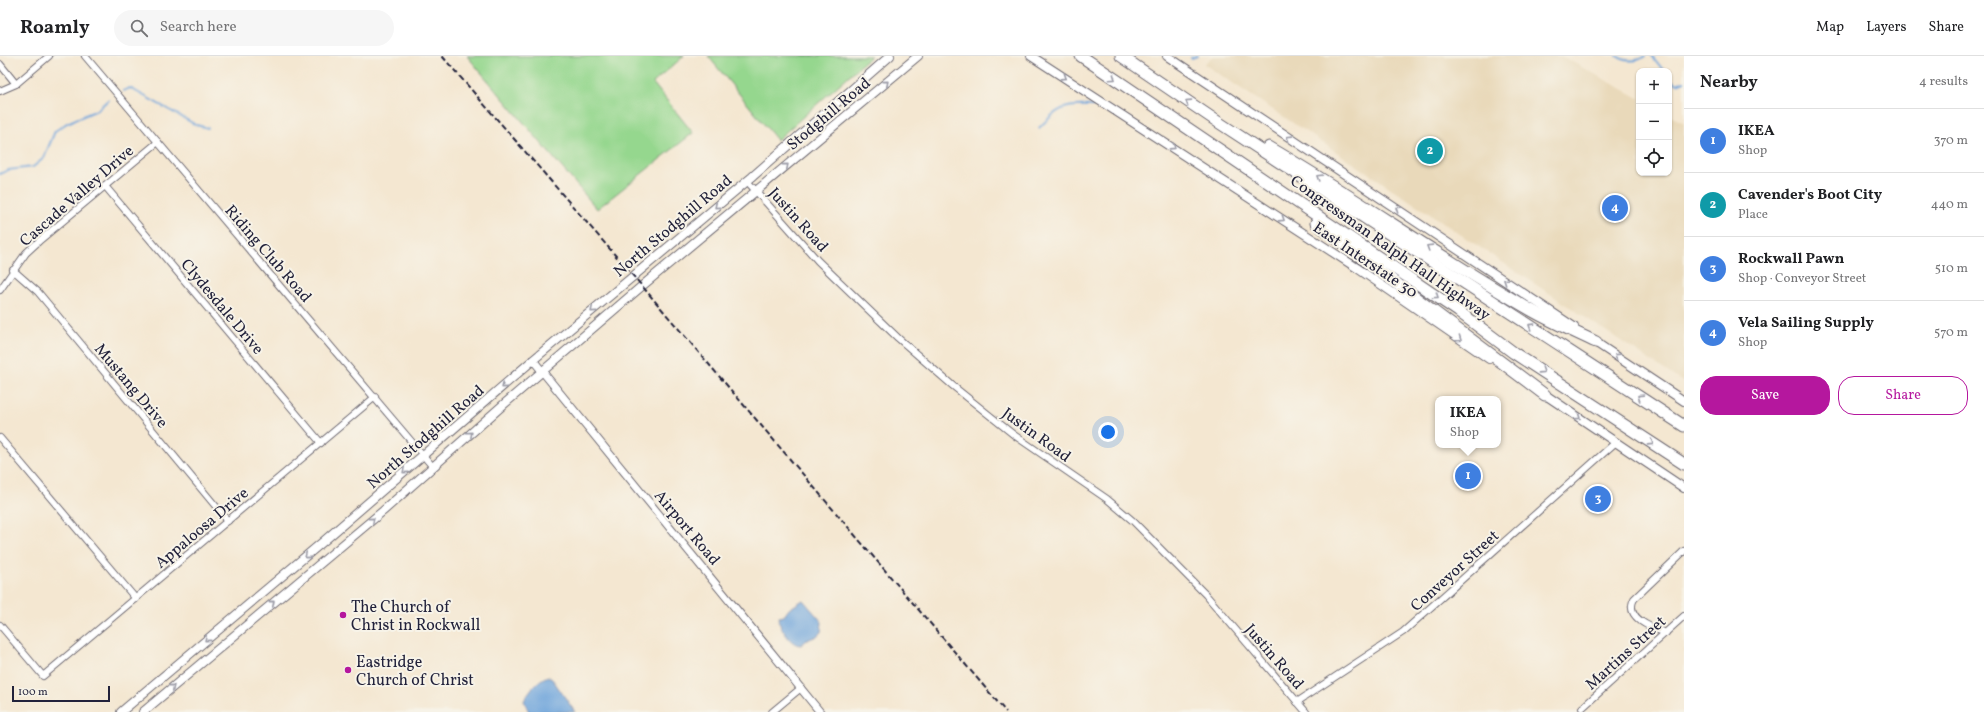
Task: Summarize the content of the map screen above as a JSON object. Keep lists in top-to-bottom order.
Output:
{
  "streets": {
    "highway": ["Congressman Ralph Hall Highway"],
    "main road": ["Stodghill Road", "North Stodghill Road", "East Interstate 30"],
    "street": [
      "Cascade Valley Drive",
      "Justin Road",
      "Riding Club Road",
      "Clydesdale Drive",
      "Mustang Drive",
      "Appaloosa Drive",
      "Airport Road",
      "Conveyor Street",
      "Martins Street"
    ]
  },
  "crossings": [
    ["Stodghill Road", "Justin Road"],
    ["Stodghill Road", "North Stodghill Road"],
    ["Cascade Valley Drive", "Riding Club Road"],
    ["Cascade Valley Drive", "Clydesdale Drive"],
    ["Cascade Valley Drive", "Mustang Drive"],
    ["Justin Road", "North Stodghill Road"],
    ["Justin Road", "Conveyor Street"],
    ["North Stodghill Road", "Riding Club Road"],
    ["North Stodghill Road", "Airport Road"],
    ["Riding Club Road", "Appaloosa Drive"],
    ["East Interstate 30", "Conveyor Street"],
    ["Clydesdale Drive", "Appaloosa Drive"],
    ["Mustang Drive", "Appaloosa Drive"]
  ],
  "one_way": ["East Interstate 30"],
  "places": ["The Church of Christ in Rockwall", "Eastridge Church of Christ"],
  "scale_bar": "100 m",
  "page": {
    "header": "Roamly",
    "search": "Search here",
    "nav": ["Map", "Layers", "Share"],
    "heading": ["Nearby", "4 results"],
    "map_buttons": ["+", "−"],
    "list": [
      {
        "mark": "1",
        "name": "IKEA",
        "note": "Shop",
        "value": "370 m"
      },
      {
        "mark": "2",
        "name": "Cavender's Boot City",
        "note": "Place",
        "value": "440 m"
      },
      {
        "mark": "3",
        "name": "Rockwall Pawn",
        "note": "Shop · Conveyor Street",
        "value": "510 m"
      },
      {
        "mark": "4",
        "name": "Vela Sailing Supply",
        "note": "Shop",
        "value": "570 m"
      }
    ],
    "pins": [
      "2",
      "4",
      "1",
      "3"
    ],
    "buttons": ["Save", "Share"],
    "popup": ["IKEA", "Shop"],
    "scale": "100 m"
  }
}
